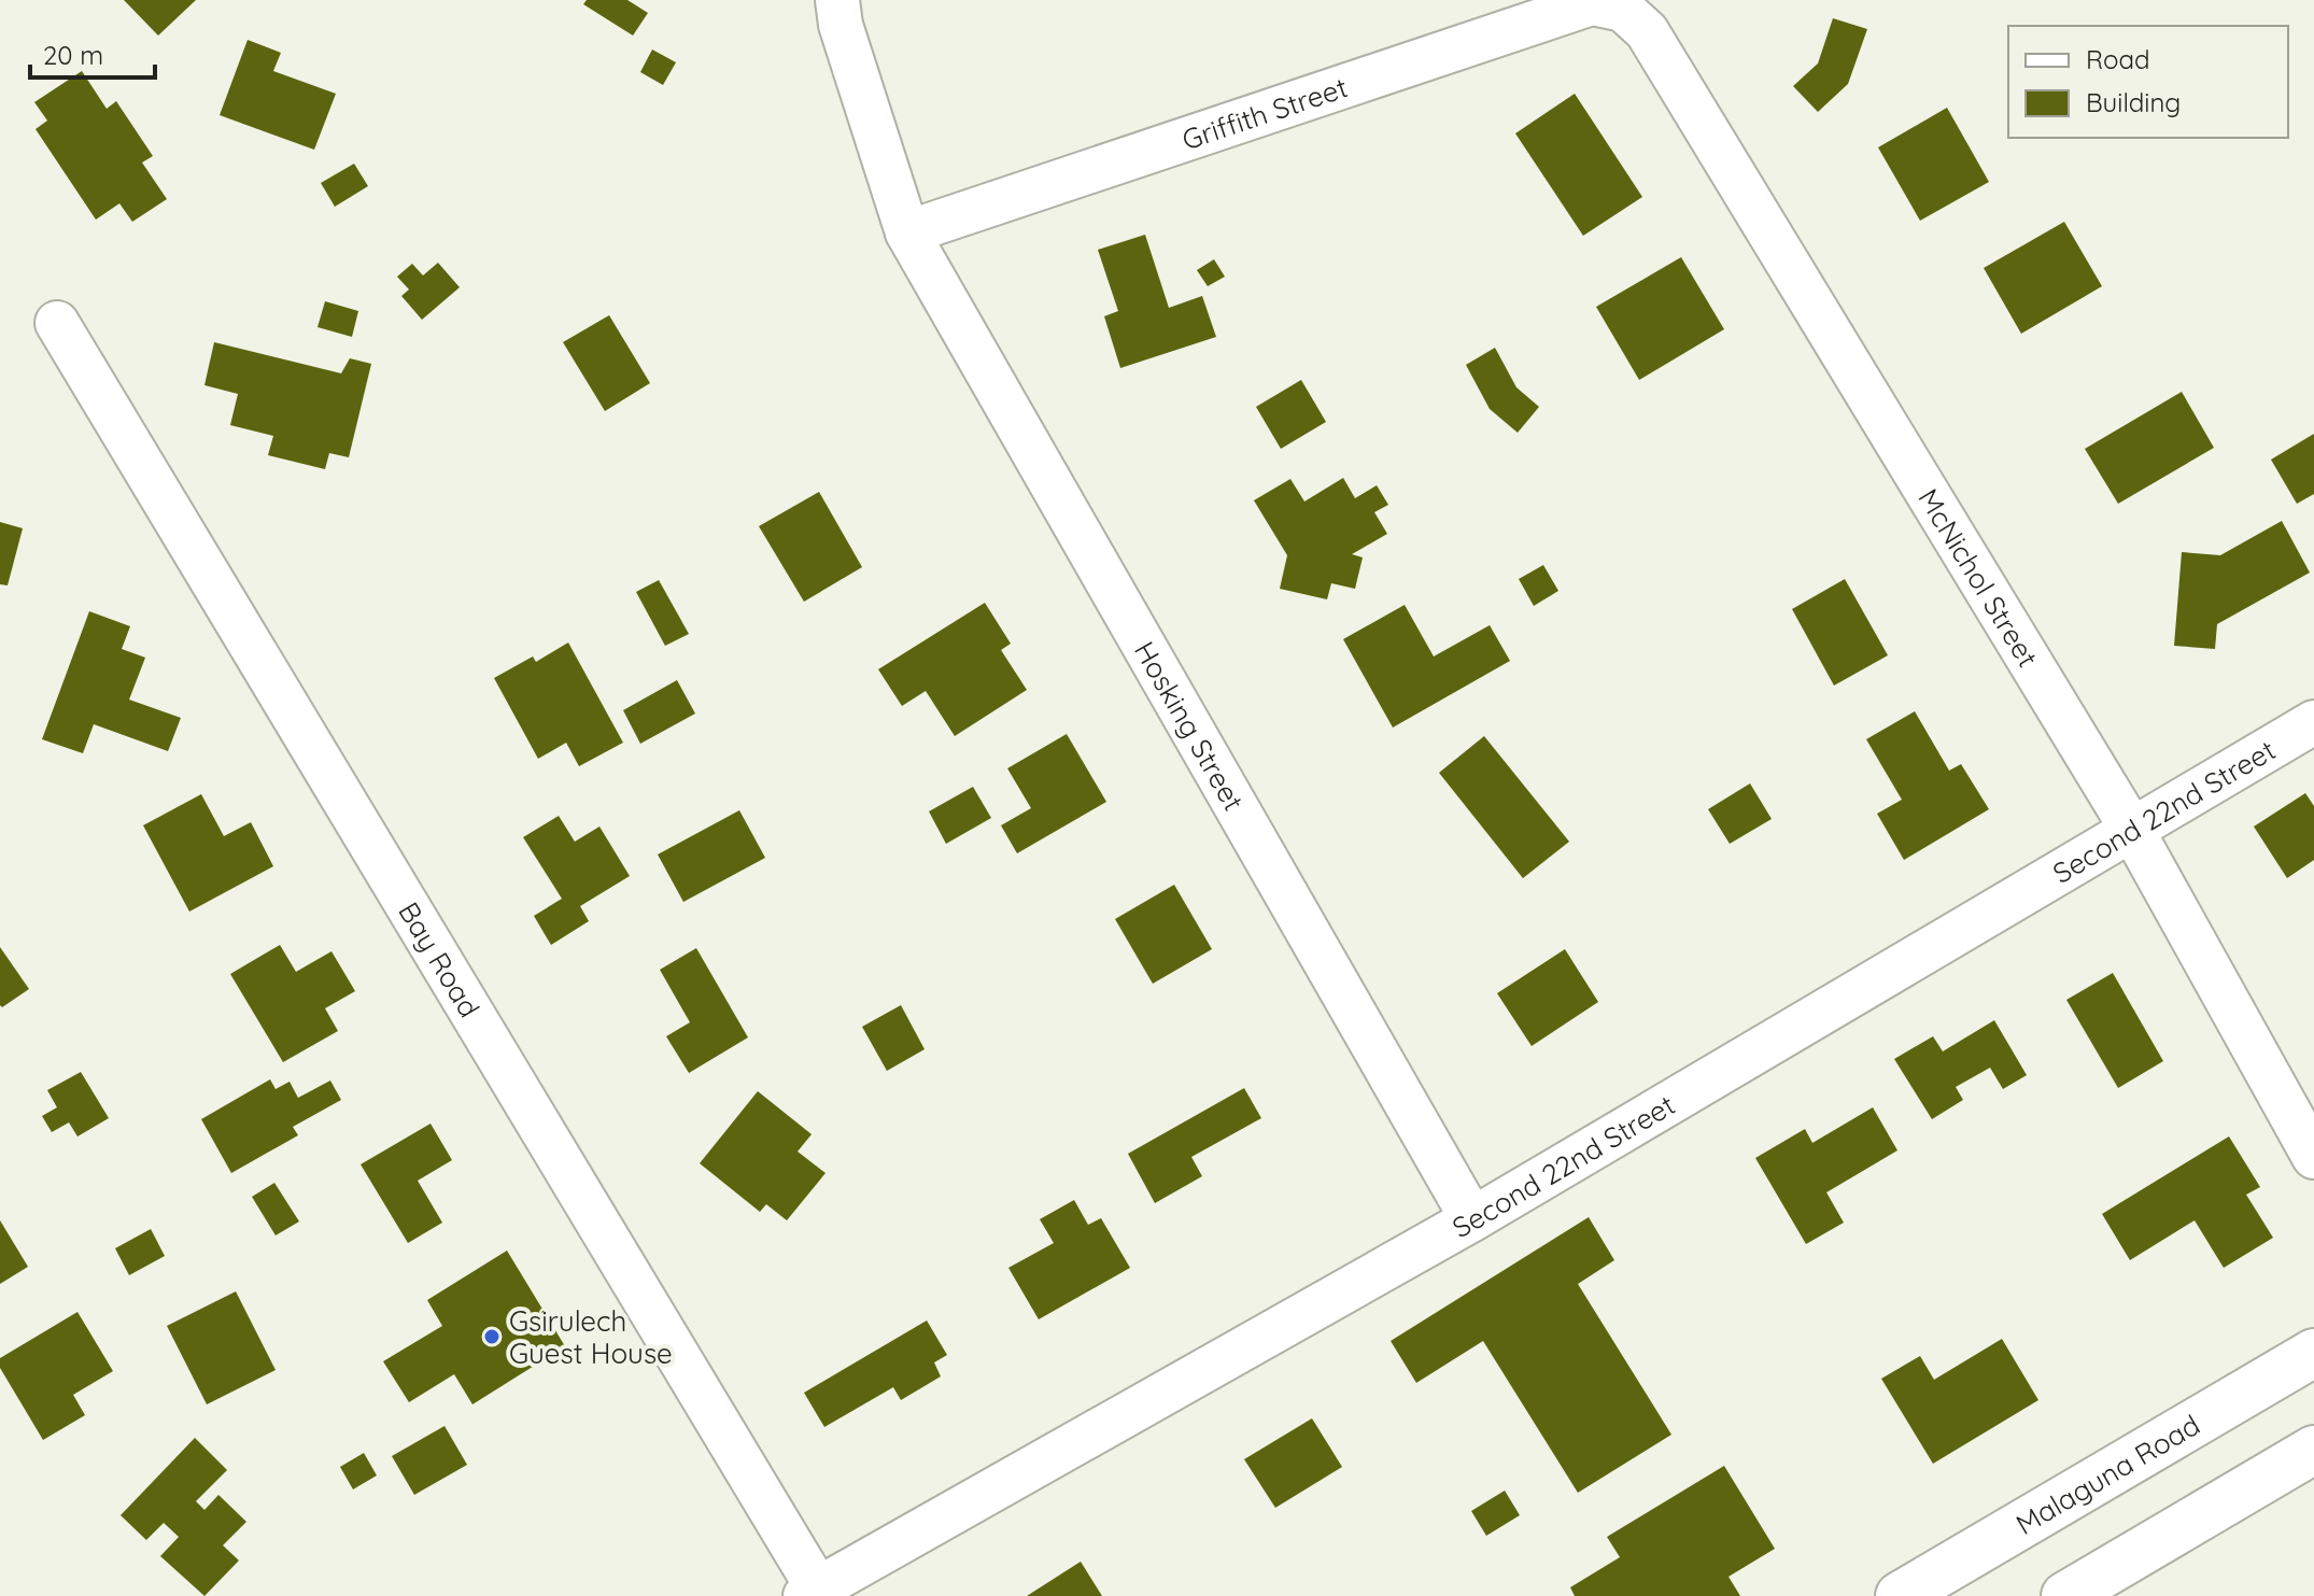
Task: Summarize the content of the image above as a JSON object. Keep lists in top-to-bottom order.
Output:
{
  "streets": {
    "street": [
      "Griffith Street",
      "McNichol Street",
      "Hosking Street",
      "Second 22nd Street",
      "Bay Road",
      "Malaguna Road"
    ]
  },
  "crossings": [
    ["Griffith Street", "McNichol Street"],
    ["Griffith Street", "Hosking Street"],
    ["McNichol Street", "Second 22nd Street"],
    ["Hosking Street", "Second 22nd Street"],
    ["Second 22nd Street", "Bay Road"]
  ],
  "places": ["Gsirulech Guest House"],
  "legend": ["Road", "Building"],
  "scale_bar": "20 m"
}
